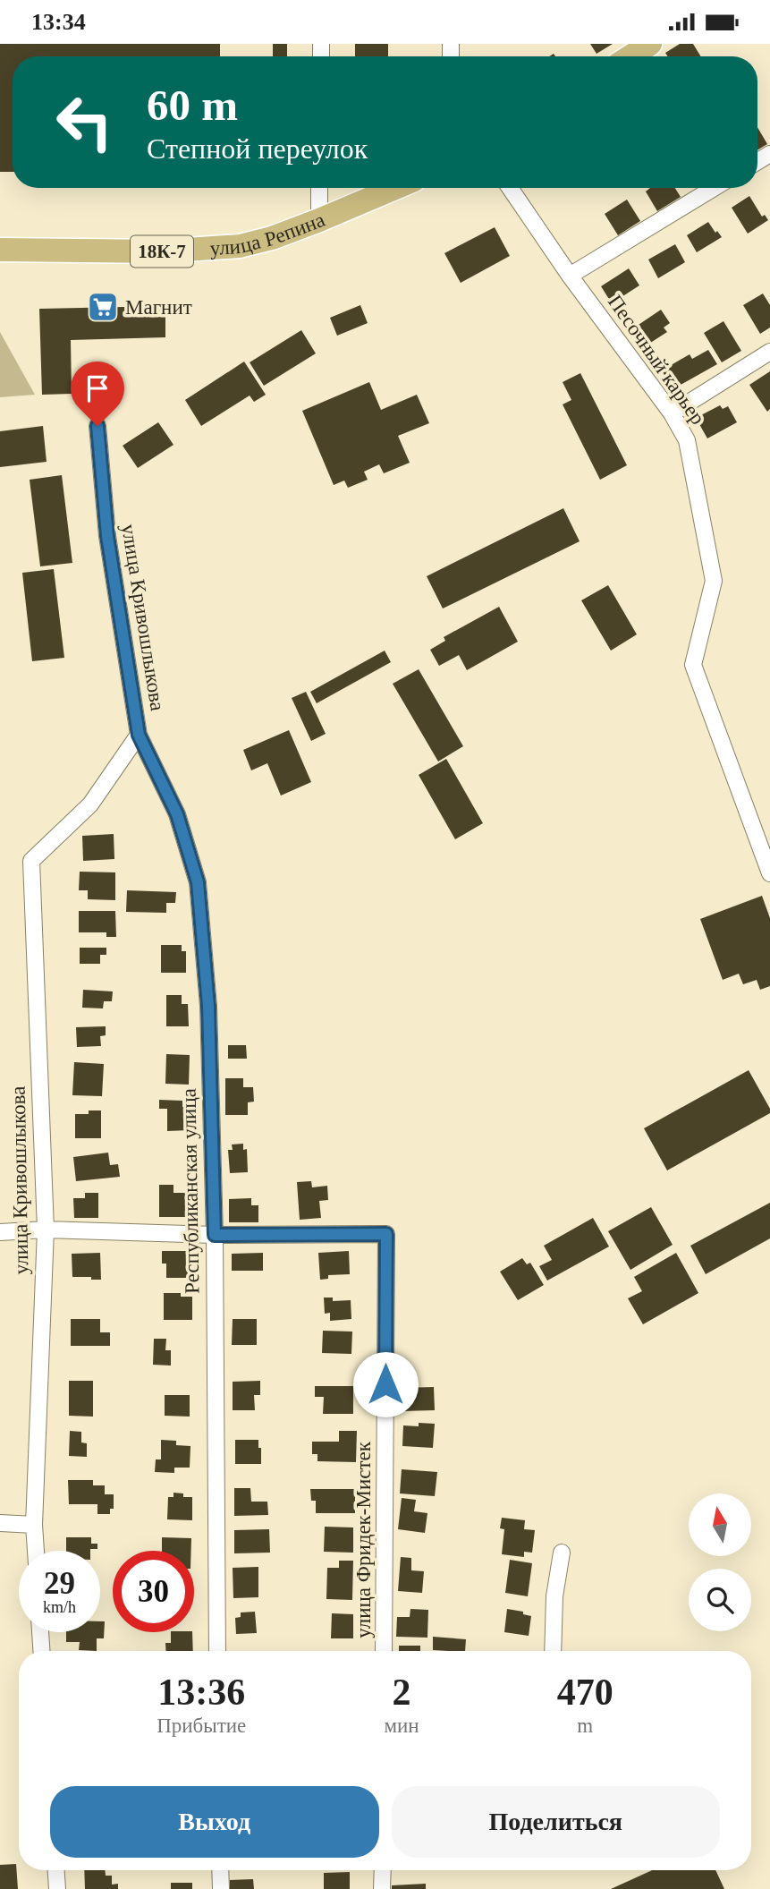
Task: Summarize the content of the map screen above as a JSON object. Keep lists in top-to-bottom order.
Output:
{
  "streets": {
    "main road": ["улица Репина", "18К-7"],
    "street": [
      "Песочный карьер",
      "улица Кривошлыкова",
      "Республиканская улица",
      "улица Фридек-Мистек"
    ]
  },
  "crossings": [
    ["улица Кривошлыкова", "Республиканская улица"],
    ["Республиканская улица", "улица Фридек-Мистек"]
  ],
  "places": {
    "supermarket": ["Магнит"]
  },
  "north": "top",
  "page": {
    "status": "13:34",
    "turn": ["60 m", "Степной переулок"],
    "speed": "29 km/h",
    "limit": "30",
    "eta": [
      "13:36",
      "Прибытие",
      "2",
      "мин",
      "470",
      "m"
    ],
    "buttons": ["Выход", "Поделиться"]
  }
}
